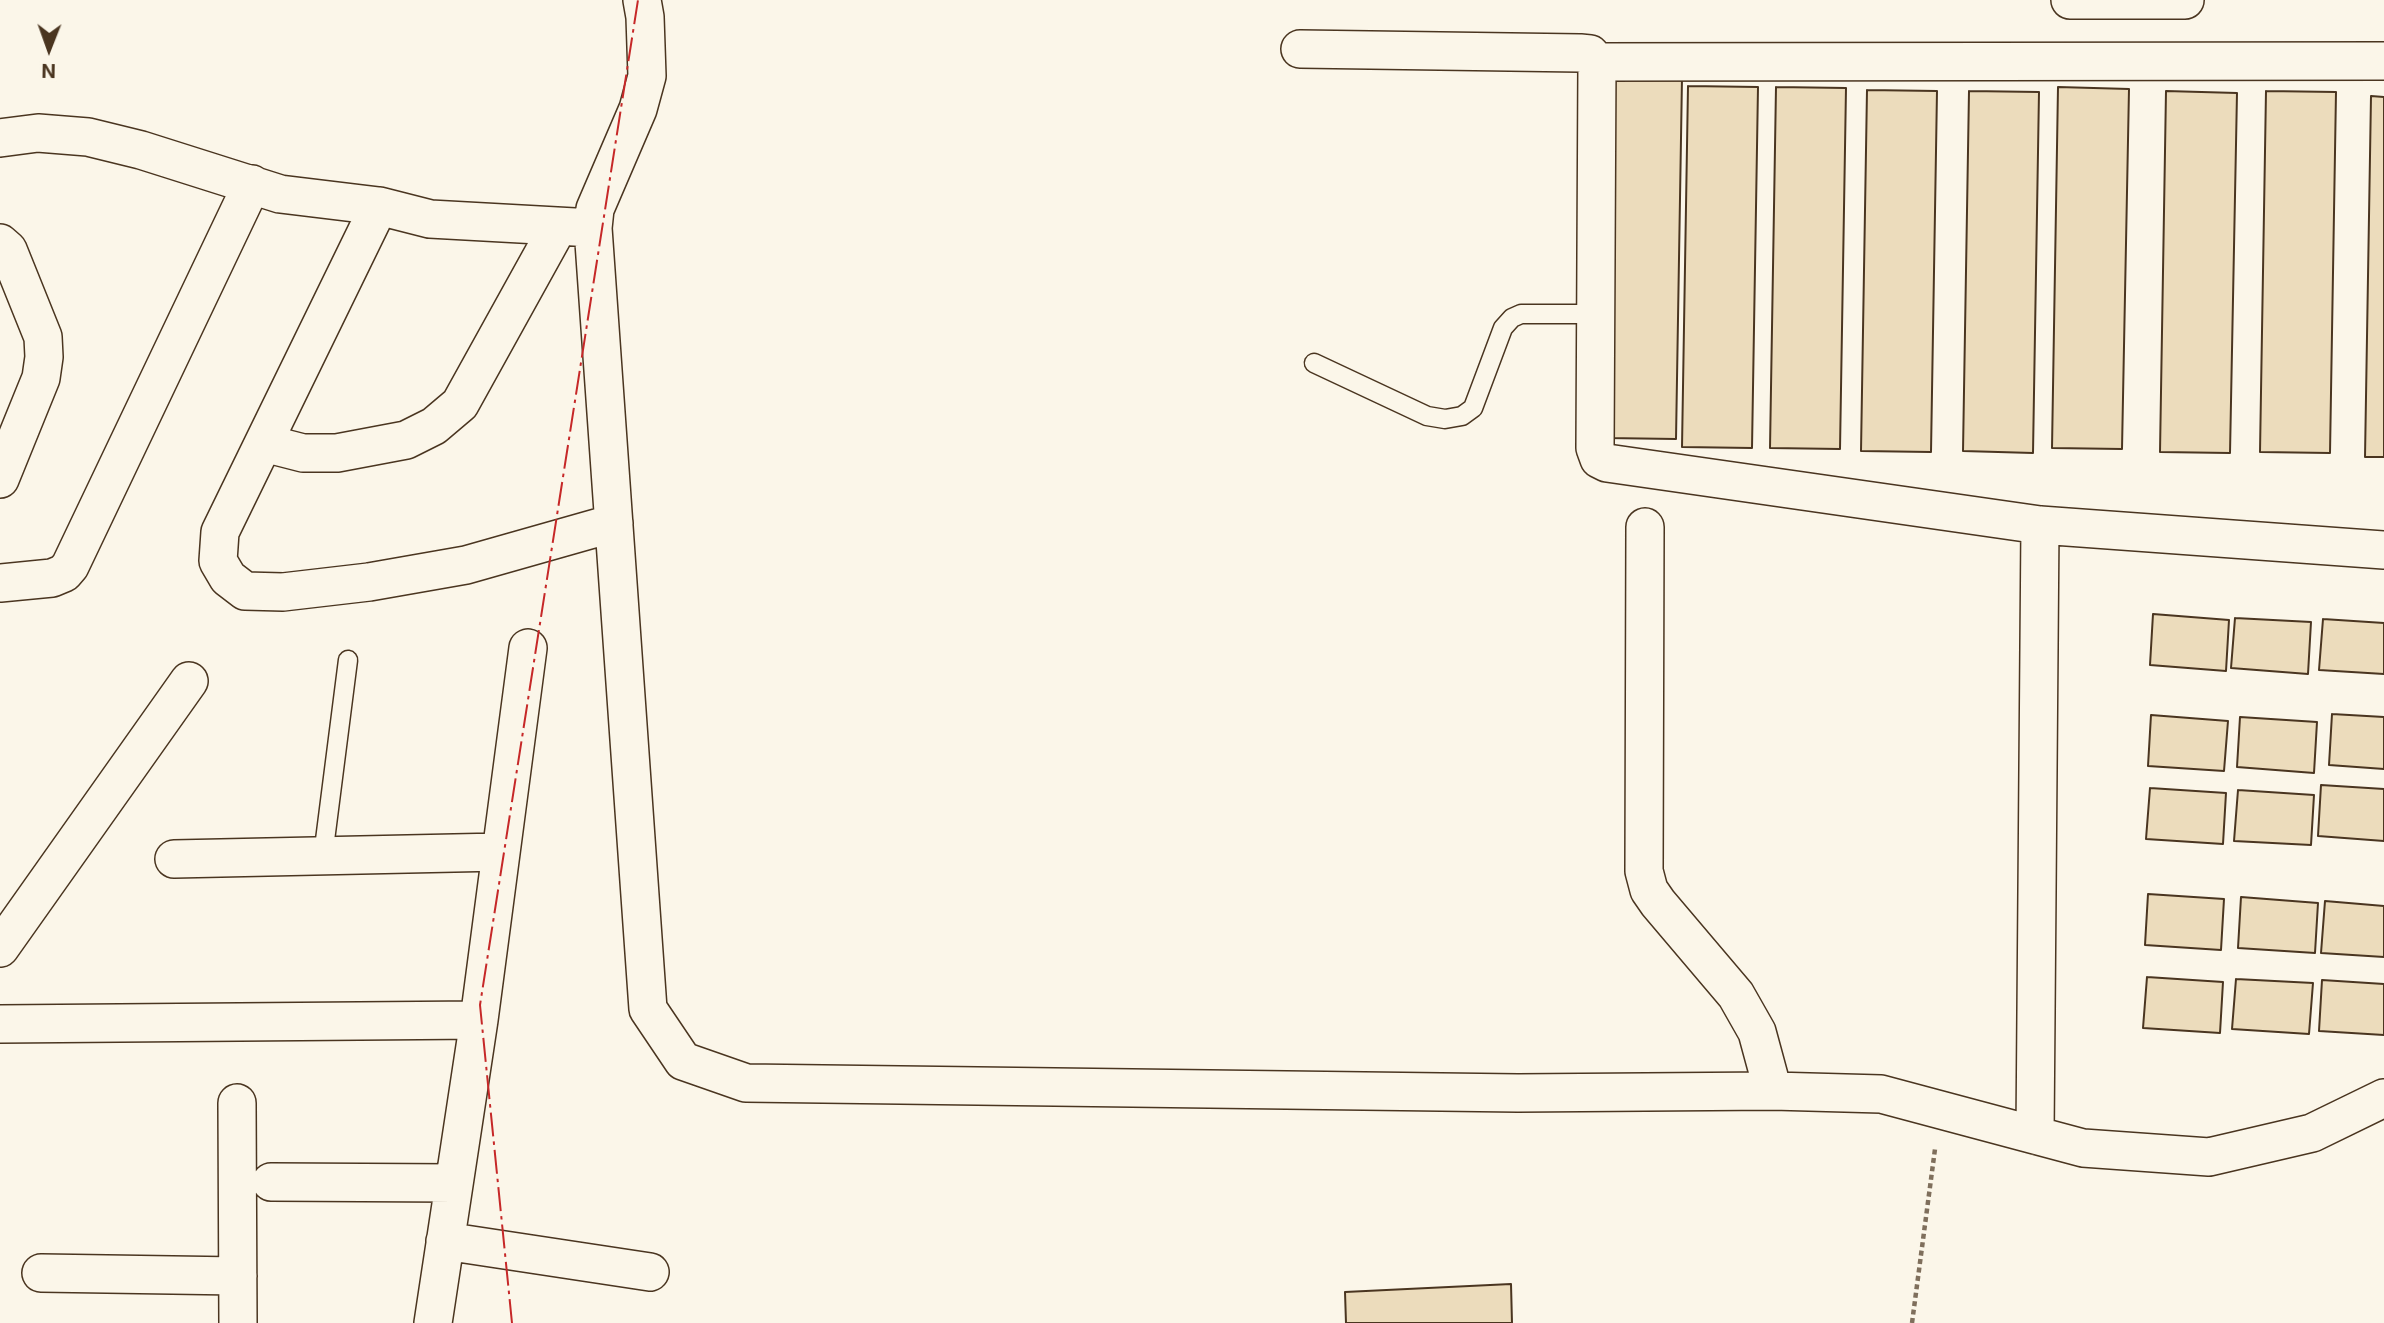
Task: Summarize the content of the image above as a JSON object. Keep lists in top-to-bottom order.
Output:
{
  "north": "bottom"
}
